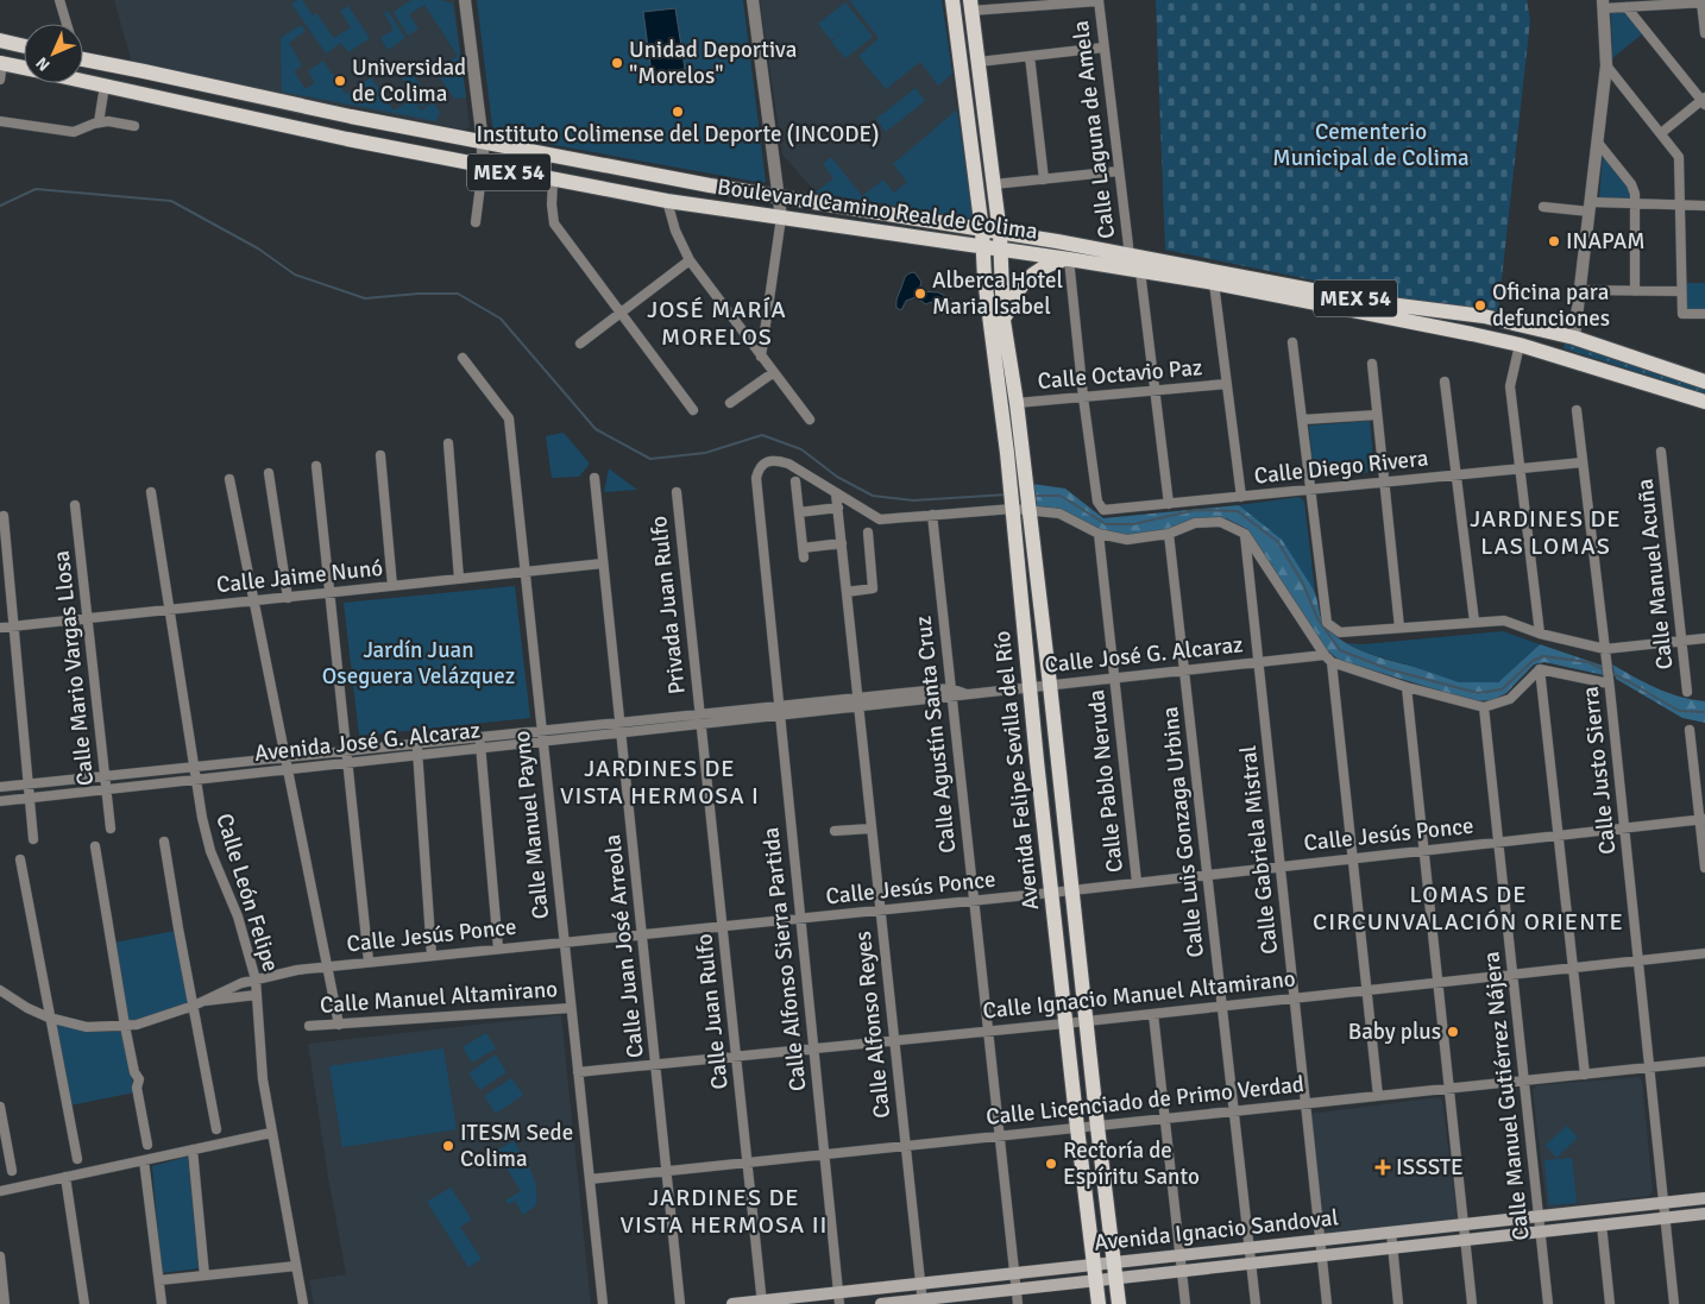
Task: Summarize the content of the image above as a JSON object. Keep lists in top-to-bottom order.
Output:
{
  "streets": {
    "main road": [
      "MEX 54",
      "Boulevard Camino Real de Colima",
      "Avenida Felipe Sevilla del Río",
      "Avenida Ignacio Sandoval"
    ],
    "street": [
      "Calle Laguna de Amela",
      "Calle Octavio Paz",
      "Calle Diego Rivera",
      "Calle Manuel Acuña",
      "Calle Jaime Nunó",
      "Privada Juan Rulfo",
      "Calle José G. Alcaraz",
      "Calle Mario Vargas Llosa",
      "Calle Agustín Santa Cruz",
      "Avenida José G. Alcaraz",
      "Calle Justo Sierra",
      "Calle Pablo Neruda",
      "Calle Manuel Payno",
      "Calle Luis Gonzaga Urbina",
      "Calle Jesús Ponce",
      "Calle Gabriela Mistral",
      "Calle León Felipe",
      "Calle Juan José Arreola",
      "Calle Alfonso Sierra Partida",
      "Calle Ignacio Manuel Altamirano",
      "Calle Manuel Altamirano",
      "Calle Juan Rulfo",
      "Calle Alfonso Reyes",
      "Calle Manuel Gutiérrez Nájera",
      "Calle Licenciado de Primo Verdad"
    ]
  },
  "crossings": [
    ["Calle Laguna de Amela", "Boulevard Camino Real de Colima"],
    ["Boulevard Camino Real de Colima", "Avenida Felipe Sevilla del Río"],
    ["Calle Octavio Paz", "Calle Diego Rivera"],
    ["Calle Octavio Paz", "Avenida Felipe Sevilla del Río"],
    ["Calle Diego Rivera", "Calle Justo Sierra"],
    ["Calle Jaime Nunó", "Calle Mario Vargas Llosa"],
    ["Calle Jaime Nunó", "Calle Manuel Payno"],
    ["Calle Jaime Nunó", "Calle León Felipe"],
    ["Calle Jaime Nunó", "Calle Juan José Arreola"],
    ["Privada Juan Rulfo", "Avenida José G. Alcaraz"],
    ["Privada Juan Rulfo", "Calle Juan Rulfo"],
    ["Calle José G. Alcaraz", "Calle Agustín Santa Cruz"],
    ["Calle José G. Alcaraz", "Avenida José G. Alcaraz"],
    ["Calle José G. Alcaraz", "Avenida Felipe Sevilla del Río"],
    ["Calle José G. Alcaraz", "Calle Pablo Neruda"],
    ["Calle José G. Alcaraz", "Calle Luis Gonzaga Urbina"],
    ["Calle José G. Alcaraz", "Calle Gabriela Mistral"],
    ["Calle Mario Vargas Llosa", "Avenida José G. Alcaraz"],
    ["Calle Agustín Santa Cruz", "Avenida José G. Alcaraz"],
    ["Calle Agustín Santa Cruz", "Calle Jesús Ponce"],
    ["Calle Agustín Santa Cruz", "Calle Ignacio Manuel Altamirano"],
    ["Calle Agustín Santa Cruz", "Calle Licenciado de Primo Verdad"],
    ["Calle Agustín Santa Cruz", "Avenida Ignacio Sandoval"],
    ["Avenida José G. Alcaraz", "Calle Manuel Payno"],
    ["Avenida José G. Alcaraz", "Calle León Felipe"],
    ["Avenida José G. Alcaraz", "Calle Juan José Arreola"],
    ["Avenida José G. Alcaraz", "Calle Alfonso Sierra Partida"],
    ["Avenida José G. Alcaraz", "Calle Juan Rulfo"],
    ["Avenida José G. Alcaraz", "Calle Alfonso Reyes"],
    ["Avenida Felipe Sevilla del Río", "Calle Jesús Ponce"],
    ["Avenida Felipe Sevilla del Río", "Calle Ignacio Manuel Altamirano"],
    ["Avenida Felipe Sevilla del Río", "Calle Licenciado de Primo Verdad"],
    ["Avenida Felipe Sevilla del Río", "Avenida Ignacio Sandoval"],
    ["Calle Justo Sierra", "Calle Jesús Ponce"],
    ["Calle Justo Sierra", "Calle Ignacio Manuel Altamirano"],
    ["Calle Justo Sierra", "Calle Licenciado de Primo Verdad"],
    ["Calle Justo Sierra", "Avenida Ignacio Sandoval"],
    ["Calle Pablo Neruda", "Calle Jesús Ponce"],
    ["Calle Manuel Payno", "Calle Jesús Ponce"],
    ["Calle Manuel Payno", "Calle Ignacio Manuel Altamirano"],
    ["Calle Manuel Payno", "Calle Manuel Altamirano"],
    ["Calle Manuel Payno", "Calle Licenciado de Primo Verdad"],
    ["Calle Luis Gonzaga Urbina", "Calle Jesús Ponce"],
    ["Calle Luis Gonzaga Urbina", "Calle Ignacio Manuel Altamirano"],
    ["Calle Luis Gonzaga Urbina", "Calle Licenciado de Primo Verdad"],
    ["Calle Luis Gonzaga Urbina", "Avenida Ignacio Sandoval"],
    ["Calle Jesús Ponce", "Calle Gabriela Mistral"],
    ["Calle Jesús Ponce", "Calle León Felipe"],
    ["Calle Jesús Ponce", "Calle Juan José Arreola"],
    ["Calle Jesús Ponce", "Calle Alfonso Sierra Partida"],
    ["Calle Jesús Ponce", "Calle Juan Rulfo"],
    ["Calle Jesús Ponce", "Calle Alfonso Reyes"],
    ["Calle Jesús Ponce", "Calle Manuel Gutiérrez Nájera"],
    ["Calle Gabriela Mistral", "Calle Ignacio Manuel Altamirano"],
    ["Calle Gabriela Mistral", "Calle Licenciado de Primo Verdad"],
    ["Calle Gabriela Mistral", "Avenida Ignacio Sandoval"],
    ["Calle Juan José Arreola", "Calle Ignacio Manuel Altamirano"],
    ["Calle Juan José Arreola", "Calle Licenciado de Primo Verdad"],
    ["Calle Alfonso Sierra Partida", "Calle Ignacio Manuel Altamirano"],
    ["Calle Alfonso Sierra Partida", "Calle Alfonso Reyes"],
    ["Calle Alfonso Sierra Partida", "Calle Licenciado de Primo Verdad"],
    ["Calle Alfonso Sierra Partida", "Avenida Ignacio Sandoval"],
    ["Calle Ignacio Manuel Altamirano", "Calle Juan Rulfo"],
    ["Calle Ignacio Manuel Altamirano", "Calle Alfonso Reyes"],
    ["Calle Ignacio Manuel Altamirano", "Calle Manuel Gutiérrez Nájera"],
    ["Calle Juan Rulfo", "Calle Licenciado de Primo Verdad"],
    ["Calle Juan Rulfo", "Avenida Ignacio Sandoval"],
    ["Calle Alfonso Reyes", "Calle Licenciado de Primo Verdad"],
    ["Calle Alfonso Reyes", "Avenida Ignacio Sandoval"],
    ["Calle Manuel Gutiérrez Nájera", "Calle Licenciado de Primo Verdad"],
    ["Calle Manuel Gutiérrez Nájera", "Avenida Ignacio Sandoval"]
  ],
  "districts": [
    "JOSÉ MARÍA MORELOS",
    "JARDINES DE LAS LOMAS",
    "JARDINES DE VISTA HERMOSA I",
    "LOMAS DE CIRCUNVALACIÓN ORIENTE",
    "JARDINES DE VISTA HERMOSA II"
  ],
  "parks": ["Cementerio Municipal de Colima", "Jardín Juan Oseguera Velázquez"],
  "places": {
    "other": [
      "Unidad Deportiva \"Morelos\"",
      "Universidad de Colima",
      "Instituto Colimense del Deporte (INCODE)",
      "INAPAM",
      "Alberca Hotel Maria Isabel",
      "Oficina para defunciones",
      "Baby plus",
      "ITESM Sede Colima",
      "Rectoría de Espíritu Santo"
    ],
    "health": ["ISSSTE"]
  },
  "north": "bottom left"
}
